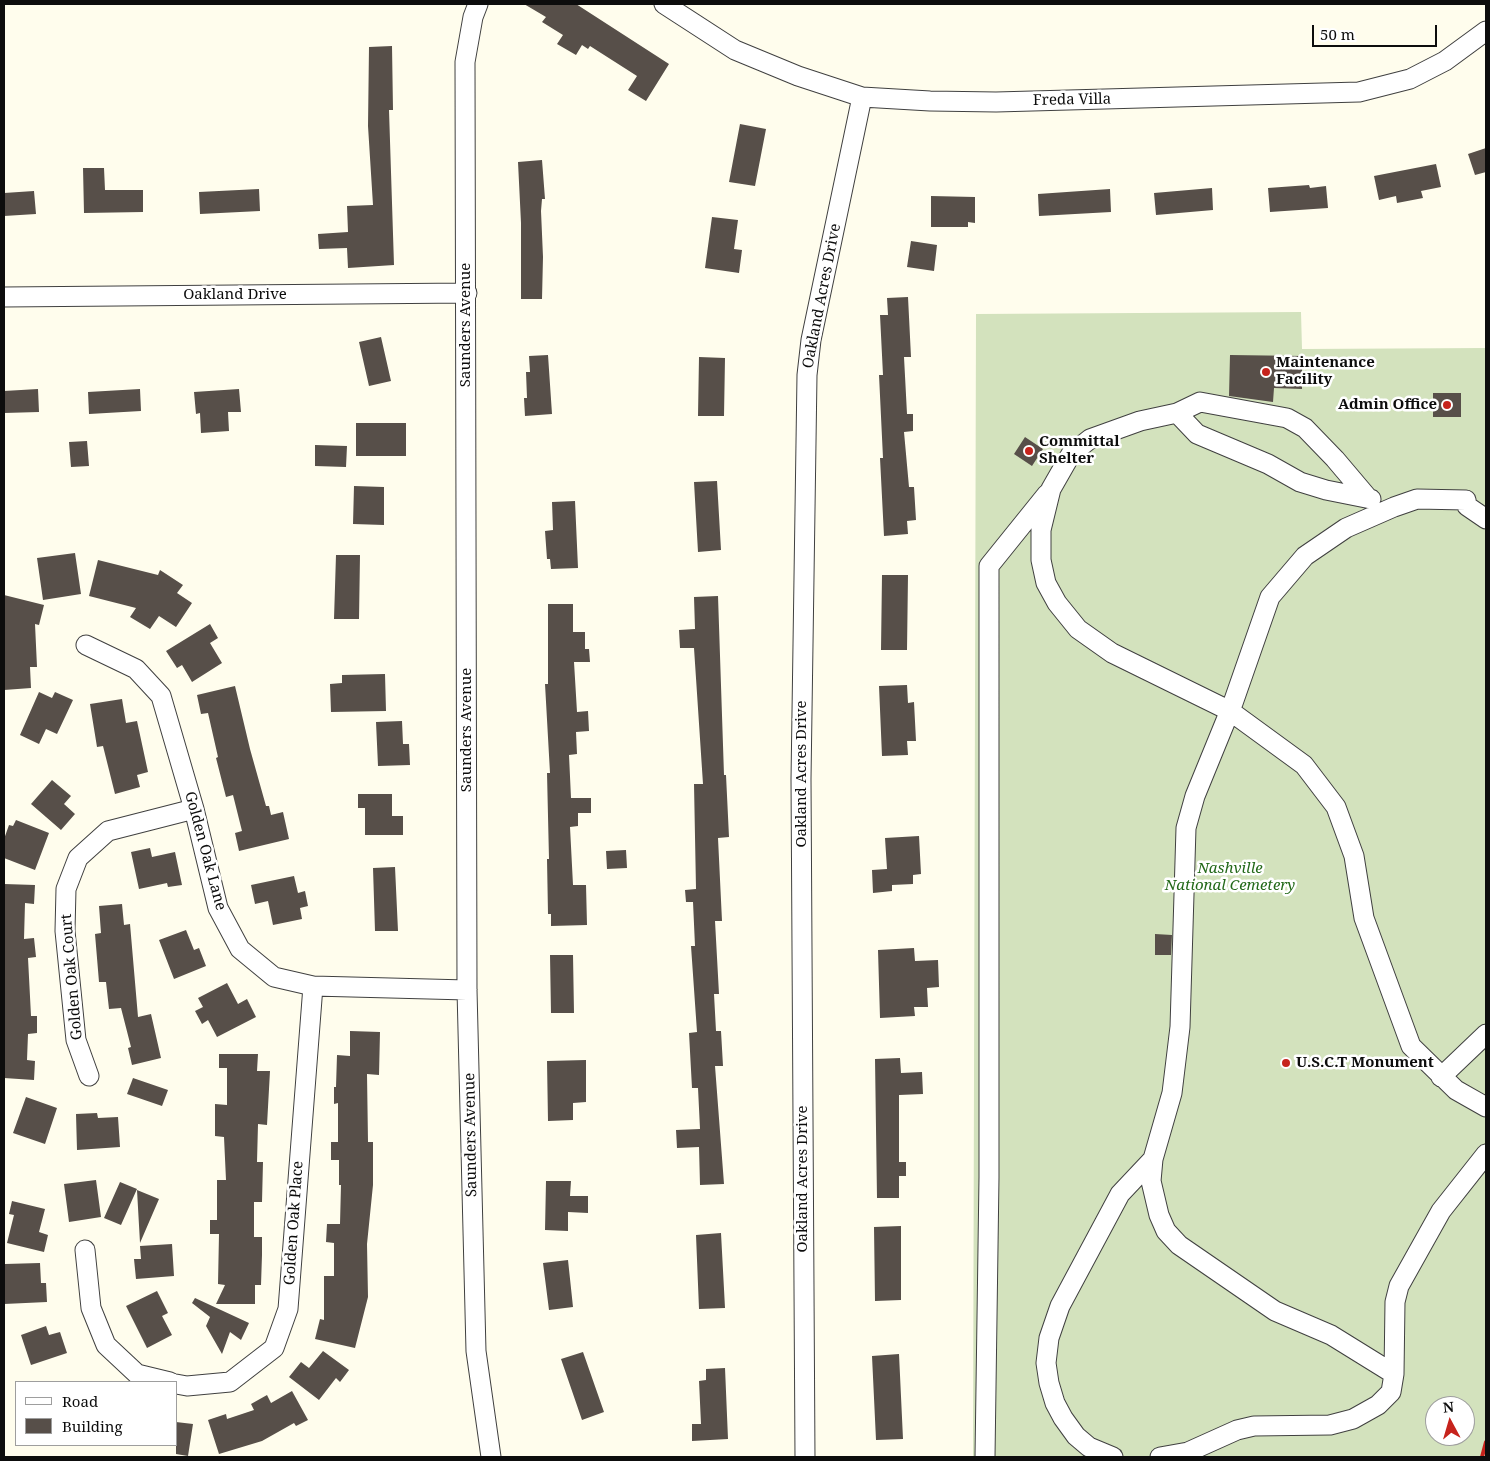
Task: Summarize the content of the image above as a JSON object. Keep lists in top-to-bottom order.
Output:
{
  "streets": {
    "street": [
      "Freda Villa",
      "Oakland Drive",
      "Oakland Acres Drive",
      "Saunders Avenue",
      "Golden Oak Lane",
      "Golden Oak Court",
      "Golden Oak Place"
    ]
  },
  "crossings": [
    ["Freda Villa", "Oakland Acres Drive"],
    ["Oakland Drive", "Saunders Avenue"],
    ["Saunders Avenue", "Golden Oak Lane"],
    ["Golden Oak Lane", "Golden Oak Court"],
    ["Golden Oak Lane", "Golden Oak Place"]
  ],
  "parks": ["Nashville National Cemetery"],
  "places": [
    "Maintenance Facility",
    "Admin Office",
    "Committal Shelter",
    "U.S.C.T Monument"
  ],
  "legend": ["Road", "Building"],
  "scale_bar": "50 m",
  "north": "top"
}
